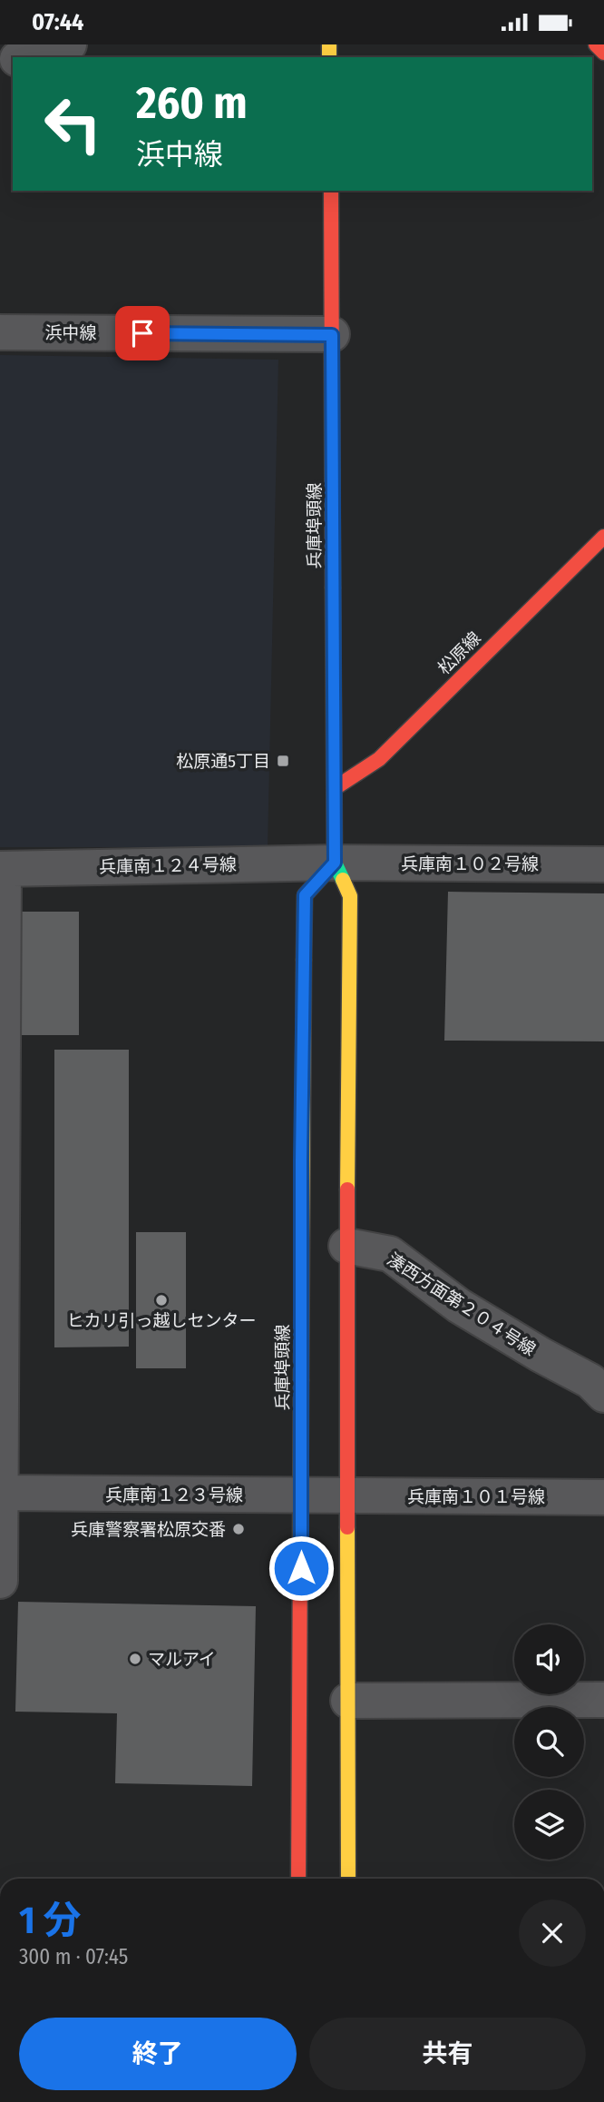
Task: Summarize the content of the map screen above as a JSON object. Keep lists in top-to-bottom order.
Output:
{
  "streets": {
    "main road": ["兵庫埠頭線", "松原線"],
    "street": [
      "浜中線",
      "兵庫南１０２号線",
      "兵庫南１２４号線",
      "湊西方面第２０４号線",
      "兵庫南１２３号線",
      "兵庫南１０１号線"
    ]
  },
  "crossings": [
    ["浜中線", "兵庫埠頭線"],
    ["兵庫埠頭線", "松原線"],
    ["兵庫埠頭線", "兵庫南１０２号線"],
    ["兵庫埠頭線", "兵庫南１２４号線"],
    ["兵庫埠頭線", "湊西方面第２０４号線"],
    ["兵庫埠頭線", "兵庫南１２３号線"],
    ["兵庫埠頭線", "兵庫南１０１号線"],
    ["兵庫南１０２号線", "兵庫南１２４号線"],
    ["兵庫南１２３号線", "兵庫南１０１号線"]
  ],
  "places": {
    "transit": ["松原通5丁目"],
    "other": ["ヒカリ引っ越しセンター", "兵庫警察署松原交番", "マルアイ"]
  },
  "page": {
    "status": "07:44",
    "turn": ["260 m", "浜中線"],
    "heading": ["1 分", "300 m · 07:45"],
    "buttons": ["終了", "共有"]
  }
}
